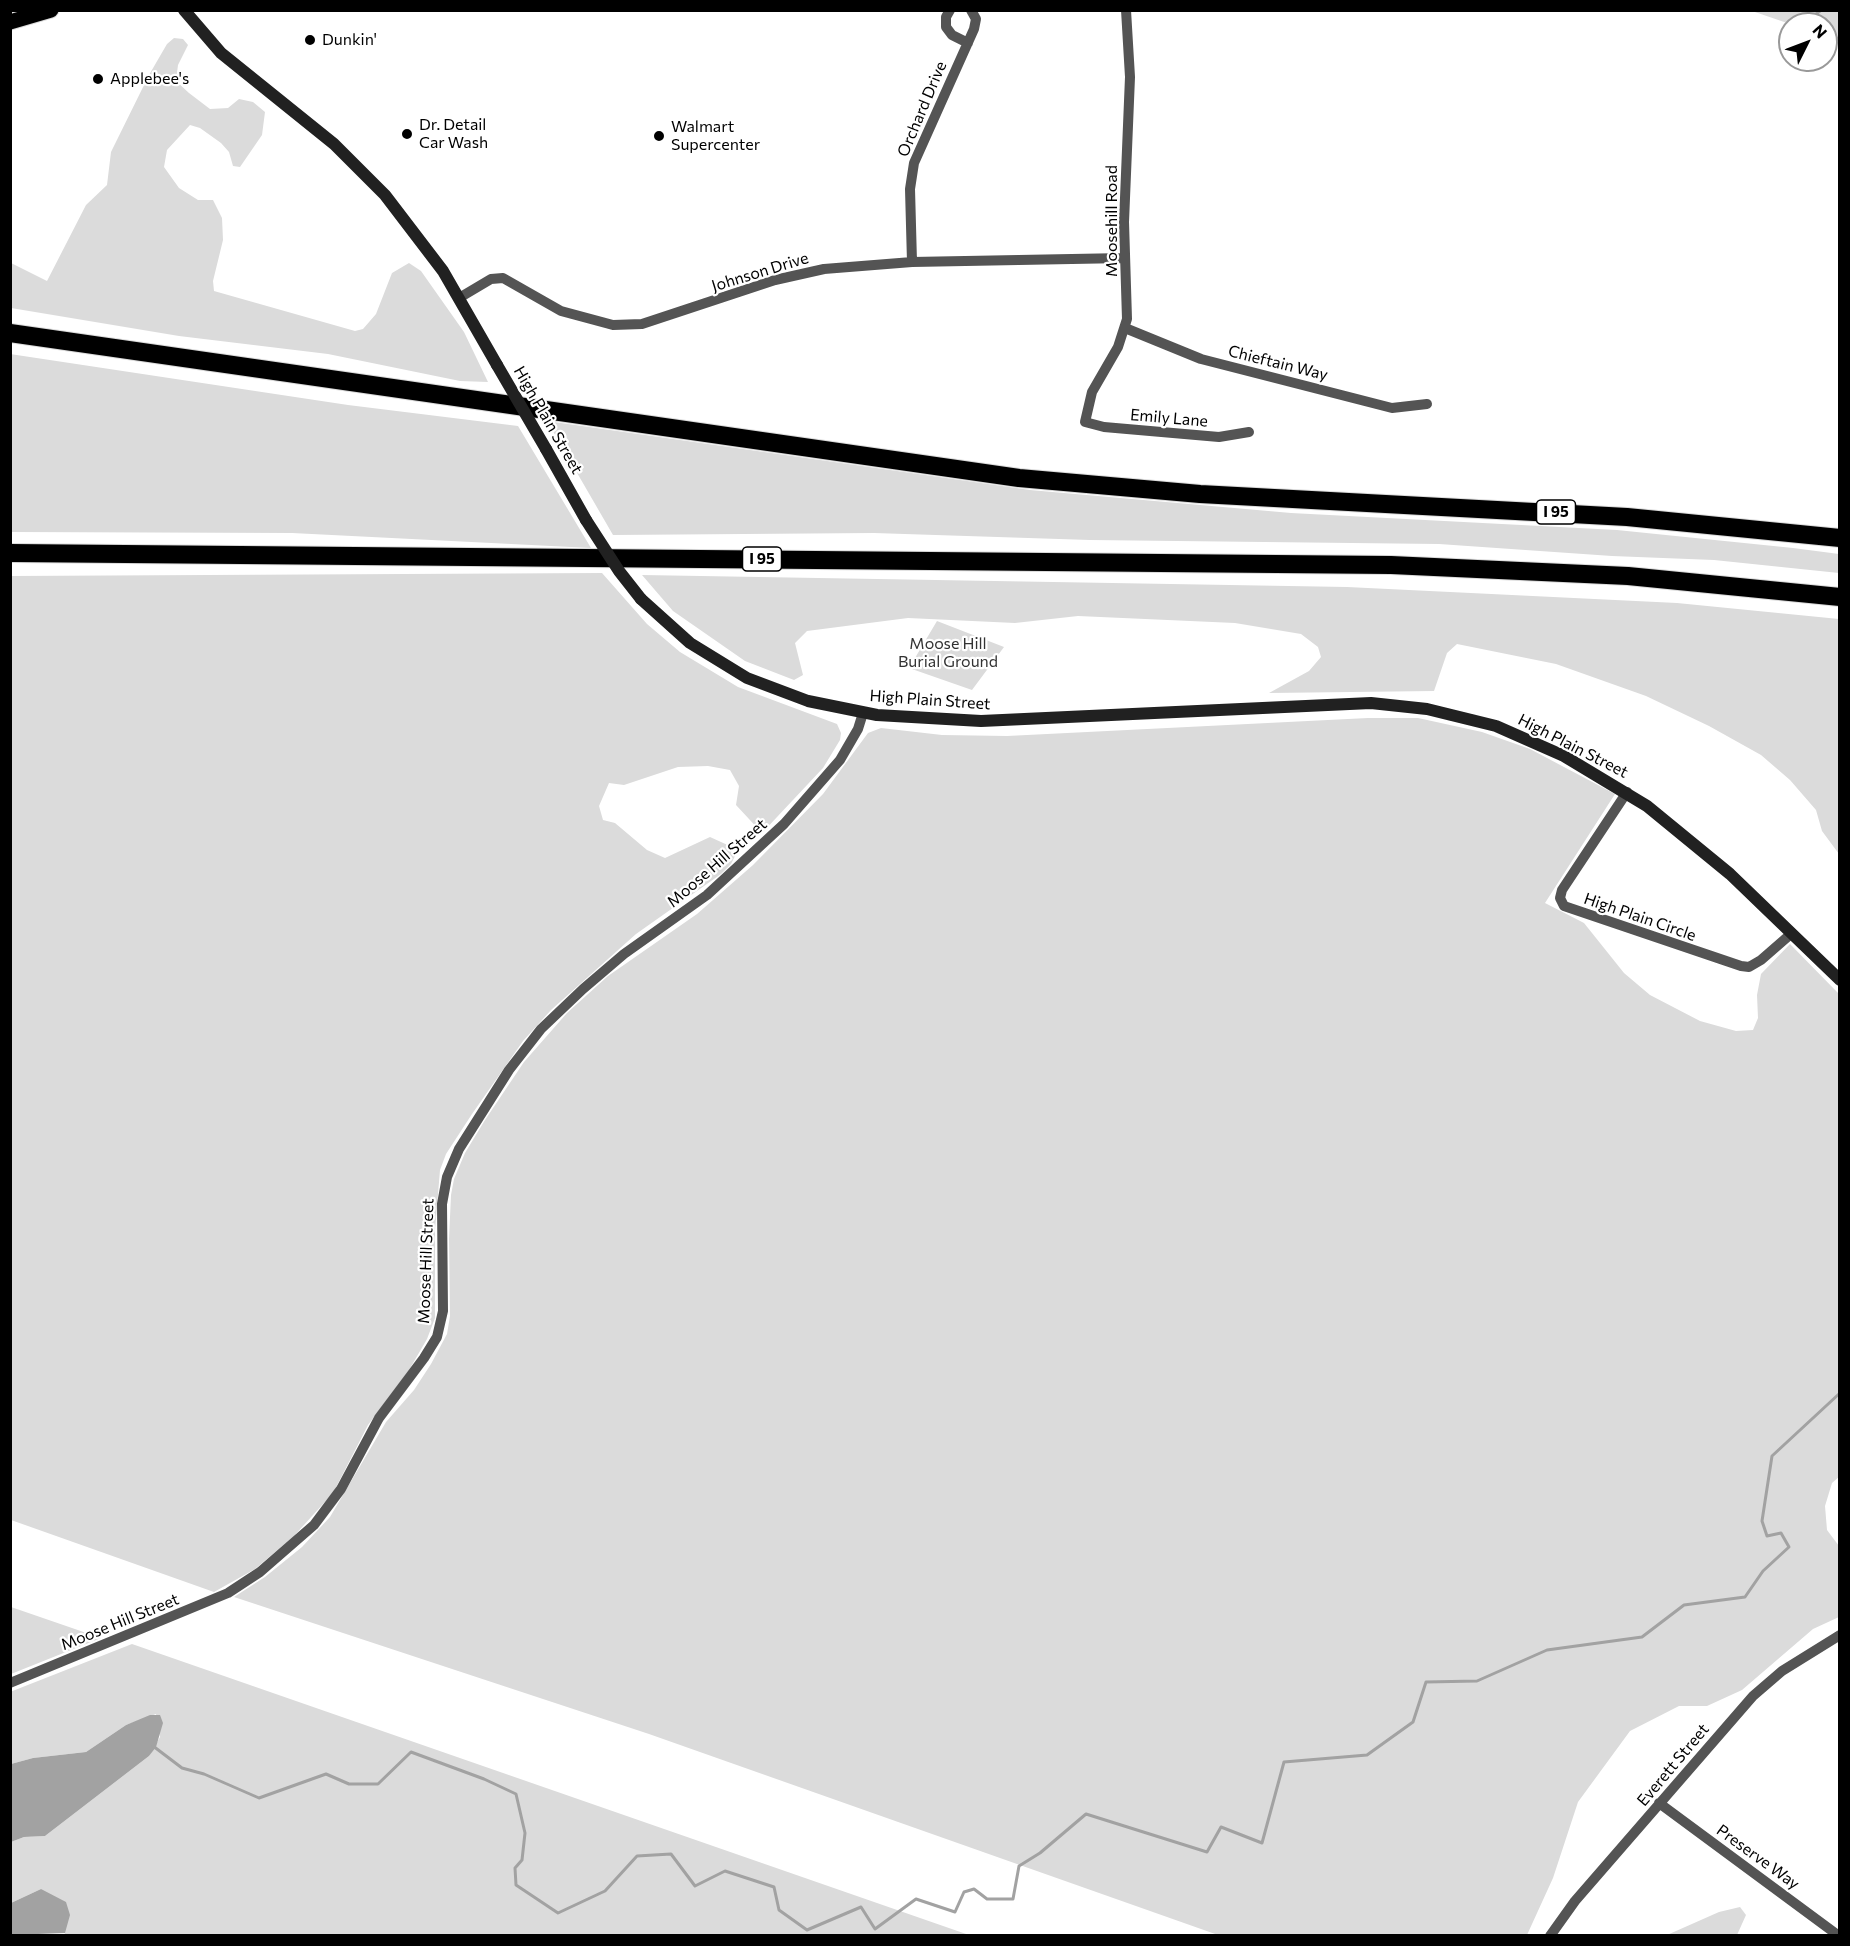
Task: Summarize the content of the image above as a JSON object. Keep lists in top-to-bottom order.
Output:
{
  "streets": {
    "highway": ["I 95"],
    "main road": ["High Plain Street"],
    "street": [
      "Orchard Drive",
      "Moosehill Road",
      "Johnson Drive",
      "Chieftain Way",
      "Emily Lane",
      "Moose Hill Street",
      "High Plain Circle",
      "Everett Street",
      "Preserve Way"
    ]
  },
  "crossings": [
    ["Orchard Drive", "Johnson Drive"],
    ["Moosehill Road", "Johnson Drive"],
    ["Moosehill Road", "Chieftain Way"],
    ["Moosehill Road", "Emily Lane"],
    ["Johnson Drive", "High Plain Street"],
    ["High Plain Street", "Moose Hill Street"],
    ["High Plain Street", "High Plain Circle"],
    ["Everett Street", "Preserve Way"]
  ],
  "parks": ["Moose Hill Burial Ground"],
  "places": [
    "Dunkin'",
    "Applebee's",
    "Dr. Detail Car Wash",
    "Walmart Supercenter"
  ],
  "north": "top right"
}
